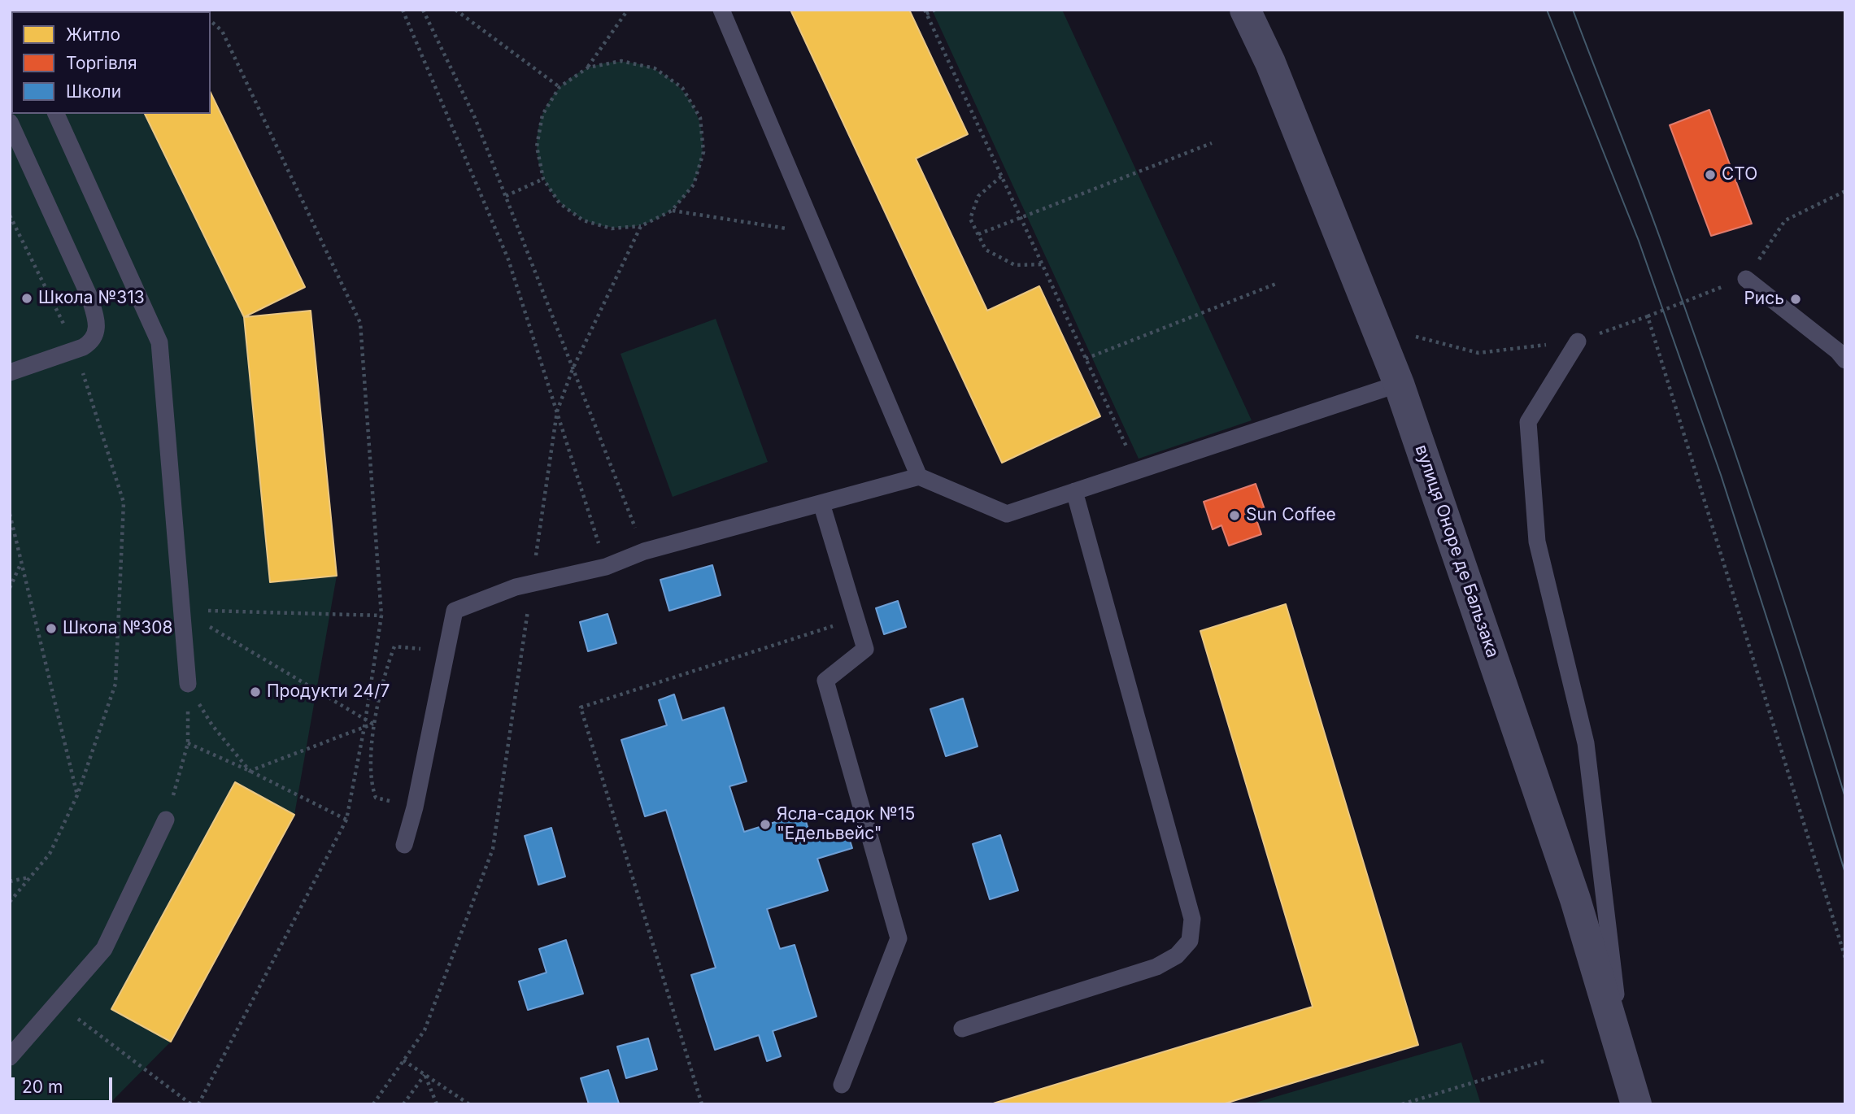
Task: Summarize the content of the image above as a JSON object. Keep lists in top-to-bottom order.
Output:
{
  "streets": {
    "street": ["вулиця Оноре де Бальзака"]
  },
  "places": [
    "СТО",
    "Школа №313",
    "Рись",
    "Sun Coffee",
    "Школа №308",
    "Продукти 24/7",
    "Ясла-садок №15 \"Едельвейс\""
  ],
  "legend": ["Житло", "Торгівля", "Школи"],
  "scale_bar": "20 m"
}
